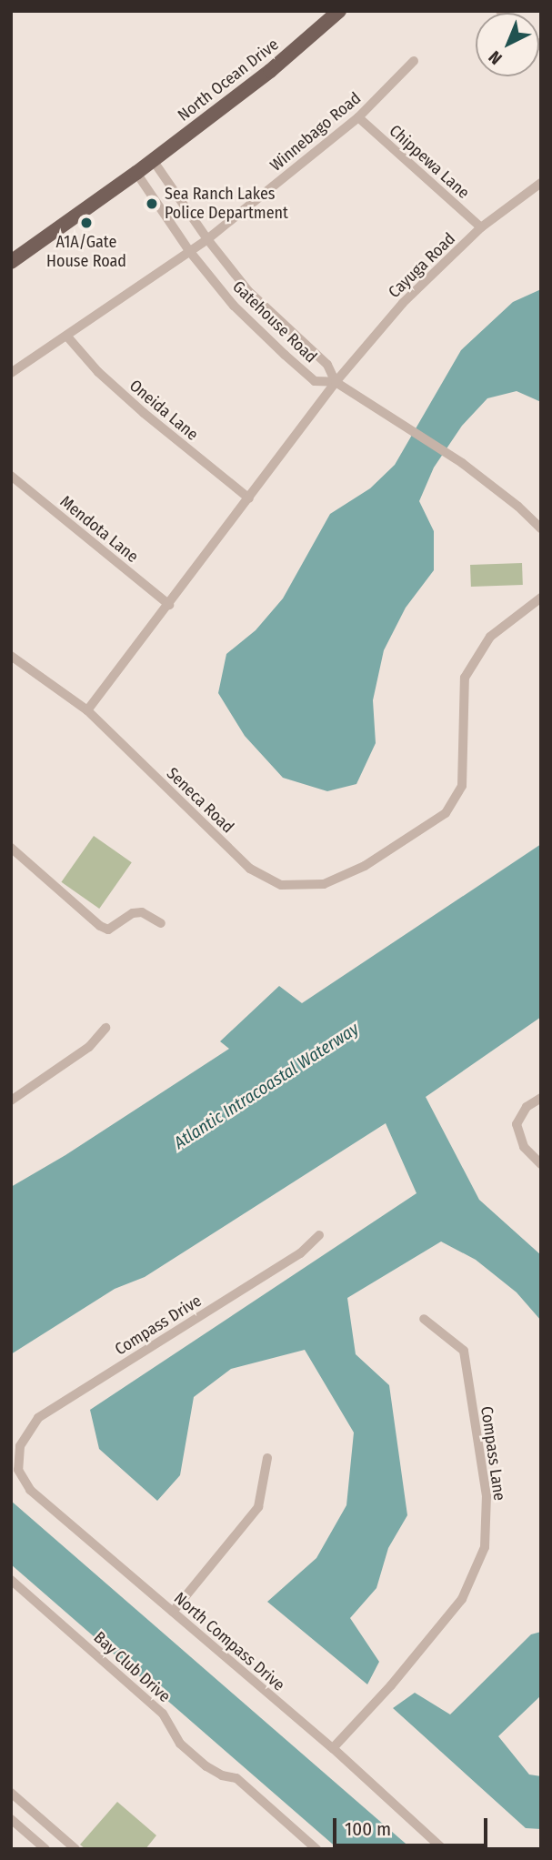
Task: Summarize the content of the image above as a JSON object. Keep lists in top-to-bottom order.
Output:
{
  "streets": {
    "main road": ["North Ocean Drive"],
    "street": [
      "Winnebago Road",
      "Chippewa Lane",
      "Cayuga Road",
      "Gatehouse Road",
      "Oneida Lane",
      "Mendota Lane",
      "Seneca Road",
      "Compass Drive",
      "Compass Lane",
      "North Compass Drive",
      "Bay Club Drive"
    ]
  },
  "crossings": [
    ["North Ocean Drive", "Gatehouse Road"],
    ["Winnebago Road", "Chippewa Lane"],
    ["Winnebago Road", "Gatehouse Road"],
    ["Winnebago Road", "Oneida Lane"],
    ["Chippewa Lane", "Cayuga Road"],
    ["Cayuga Road", "Gatehouse Road"],
    ["Compass Drive", "North Compass Drive"],
    ["Compass Lane", "North Compass Drive"]
  ],
  "water": ["Atlantic Intracoastal Waterway"],
  "places": ["Sea Ranch Lakes Police Department", "A1A/Gate House Road"],
  "scale_bar": "100 m",
  "north": "bottom left"
}
